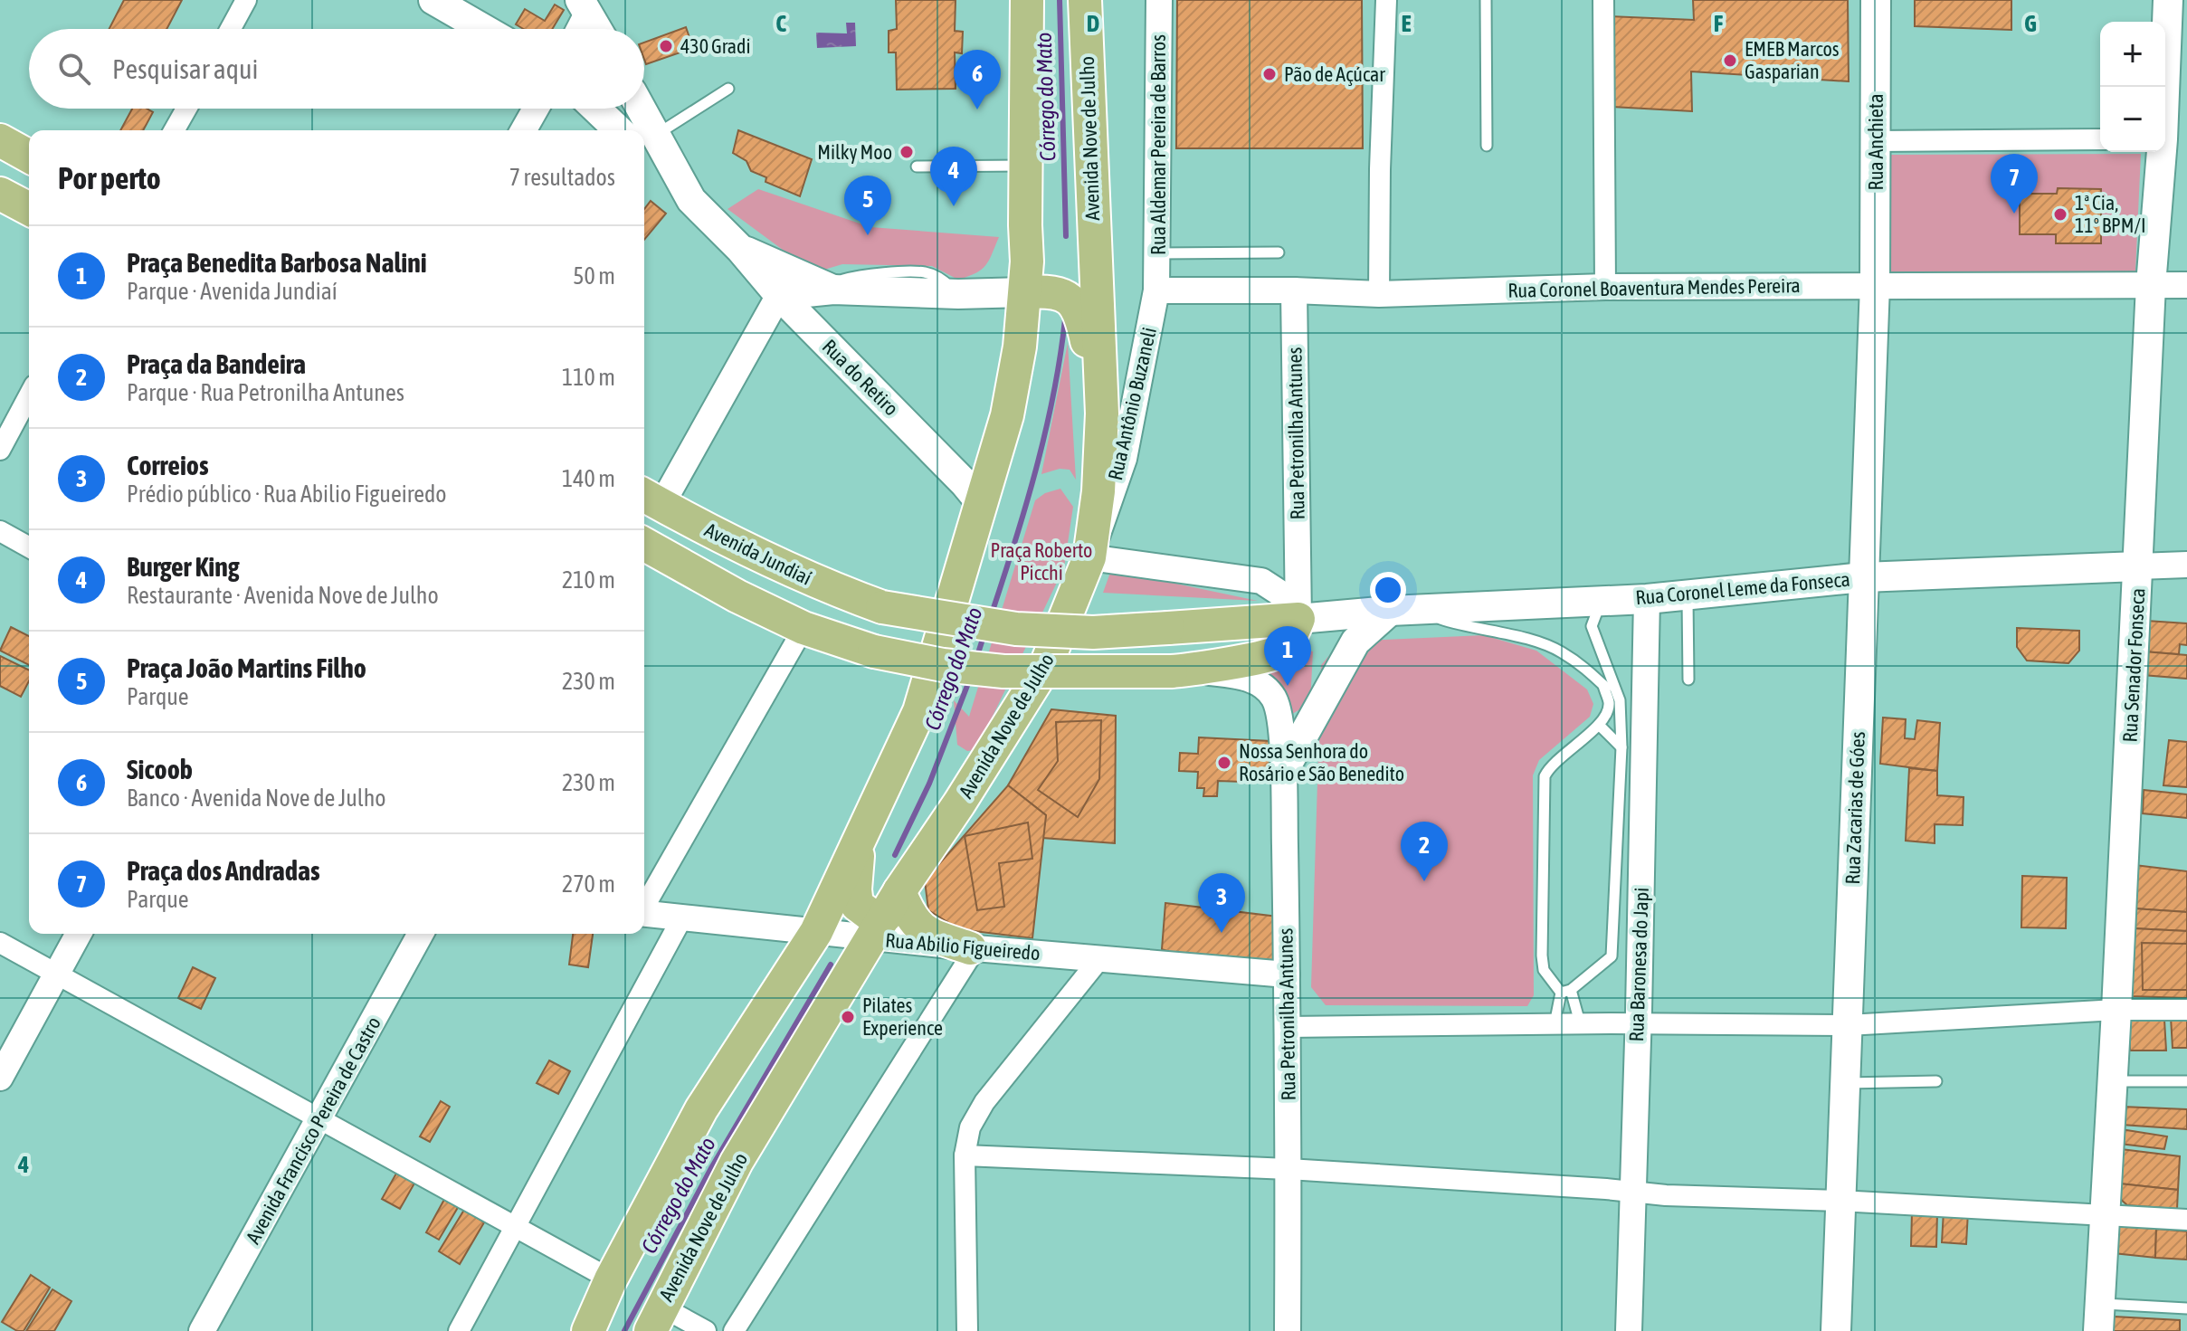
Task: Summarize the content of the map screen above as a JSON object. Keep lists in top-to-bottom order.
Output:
{
  "streets": {
    "main road": [
      "Avenida Nove de Julho",
      "Rua Anchieta",
      "Rua do Retiro",
      "Avenida Jundiaí",
      "Rua Coronel Leme da Fonseca",
      "Rua Senador Fonseca",
      "Rua Zacarias de Góes"
    ],
    "street": [
      "Rua Aldemar Pereira de Barros",
      "Rua Coronel Boaventura Mendes Pereira",
      "Rua Antônio Buzaneli",
      "Rua Petronilha Antunes",
      "Rua Abilio Figueiredo",
      "Rua Baronesa do Japi",
      "Avenida Francisco Pereira de Castro"
    ]
  },
  "crossings": [
    ["Avenida Nove de Julho", "Rua Antônio Buzaneli"],
    ["Avenida Nove de Julho", "Rua Abilio Figueiredo"],
    ["Rua Anchieta", "Rua Coronel Boaventura Mendes Pereira"],
    ["Rua Anchieta", "Rua Zacarias de Góes"],
    ["Rua Aldemar Pereira de Barros", "Rua Coronel Boaventura Mendes Pereira"],
    ["Rua Aldemar Pereira de Barros", "Rua Antônio Buzaneli"],
    ["Rua Coronel Boaventura Mendes Pereira", "Rua Antônio Buzaneli"],
    ["Rua Coronel Boaventura Mendes Pereira", "Rua Petronilha Antunes"],
    ["Rua Coronel Boaventura Mendes Pereira", "Rua Senador Fonseca"],
    ["Rua Coronel Boaventura Mendes Pereira", "Rua Zacarias de Góes"],
    ["Rua Petronilha Antunes", "Avenida Jundiaí"],
    ["Rua Petronilha Antunes", "Rua Coronel Leme da Fonseca"],
    ["Rua Petronilha Antunes", "Rua Abilio Figueiredo"],
    ["Avenida Jundiaí", "Rua Coronel Leme da Fonseca"],
    ["Rua Coronel Leme da Fonseca", "Rua Senador Fonseca"],
    ["Rua Coronel Leme da Fonseca", "Rua Zacarias de Góes"],
    ["Rua Coronel Leme da Fonseca", "Rua Baronesa do Japi"]
  ],
  "water": ["Córrego do Mato"],
  "parks": ["Praça Roberto Picchi"],
  "places": [
    "430 Gradi",
    "EMEB Marcos Gasparian",
    "Pão de Açúcar",
    "Milky Moo",
    "1ª Cia, 11º BPM/I",
    "Nossa Senhora do Rosário e São Benedito",
    "Pilates Experience"
  ],
  "page": {
    "map_buttons": ["+", "−"],
    "search": "Pesquisar aqui",
    "pins": [
      "6",
      "4",
      "7",
      "5",
      "1",
      "2",
      "3"
    ],
    "heading": ["Por perto", "7 resultados"],
    "list": [
      {
        "mark": "1",
        "name": "Praça Benedita Barbosa Nalini",
        "note": "Parque · Avenida Jundiaí",
        "value": "50 m"
      },
      {
        "mark": "2",
        "name": "Praça da Bandeira",
        "note": "Parque · Rua Petronilha Antunes",
        "value": "110 m"
      },
      {
        "mark": "3",
        "name": "Correios",
        "note": "Prédio público · Rua Abilio Figueiredo",
        "value": "140 m"
      },
      {
        "mark": "4",
        "name": "Burger King",
        "note": "Restaurante · Avenida Nove de Julho",
        "value": "210 m"
      },
      {
        "mark": "5",
        "name": "Praça João Martins Filho",
        "note": "Parque",
        "value": "230 m"
      },
      {
        "mark": "6",
        "name": "Sicoob",
        "note": "Banco · Avenida Nove de Julho",
        "value": "230 m"
      },
      {
        "mark": "7",
        "name": "Praça dos Andradas",
        "note": "Parque",
        "value": "270 m"
      }
    ]
  },
  "grid": {
    "columns": [
      "C",
      "D",
      "E",
      "F",
      "G"
    ],
    "rows": ["4"]
  }
}
